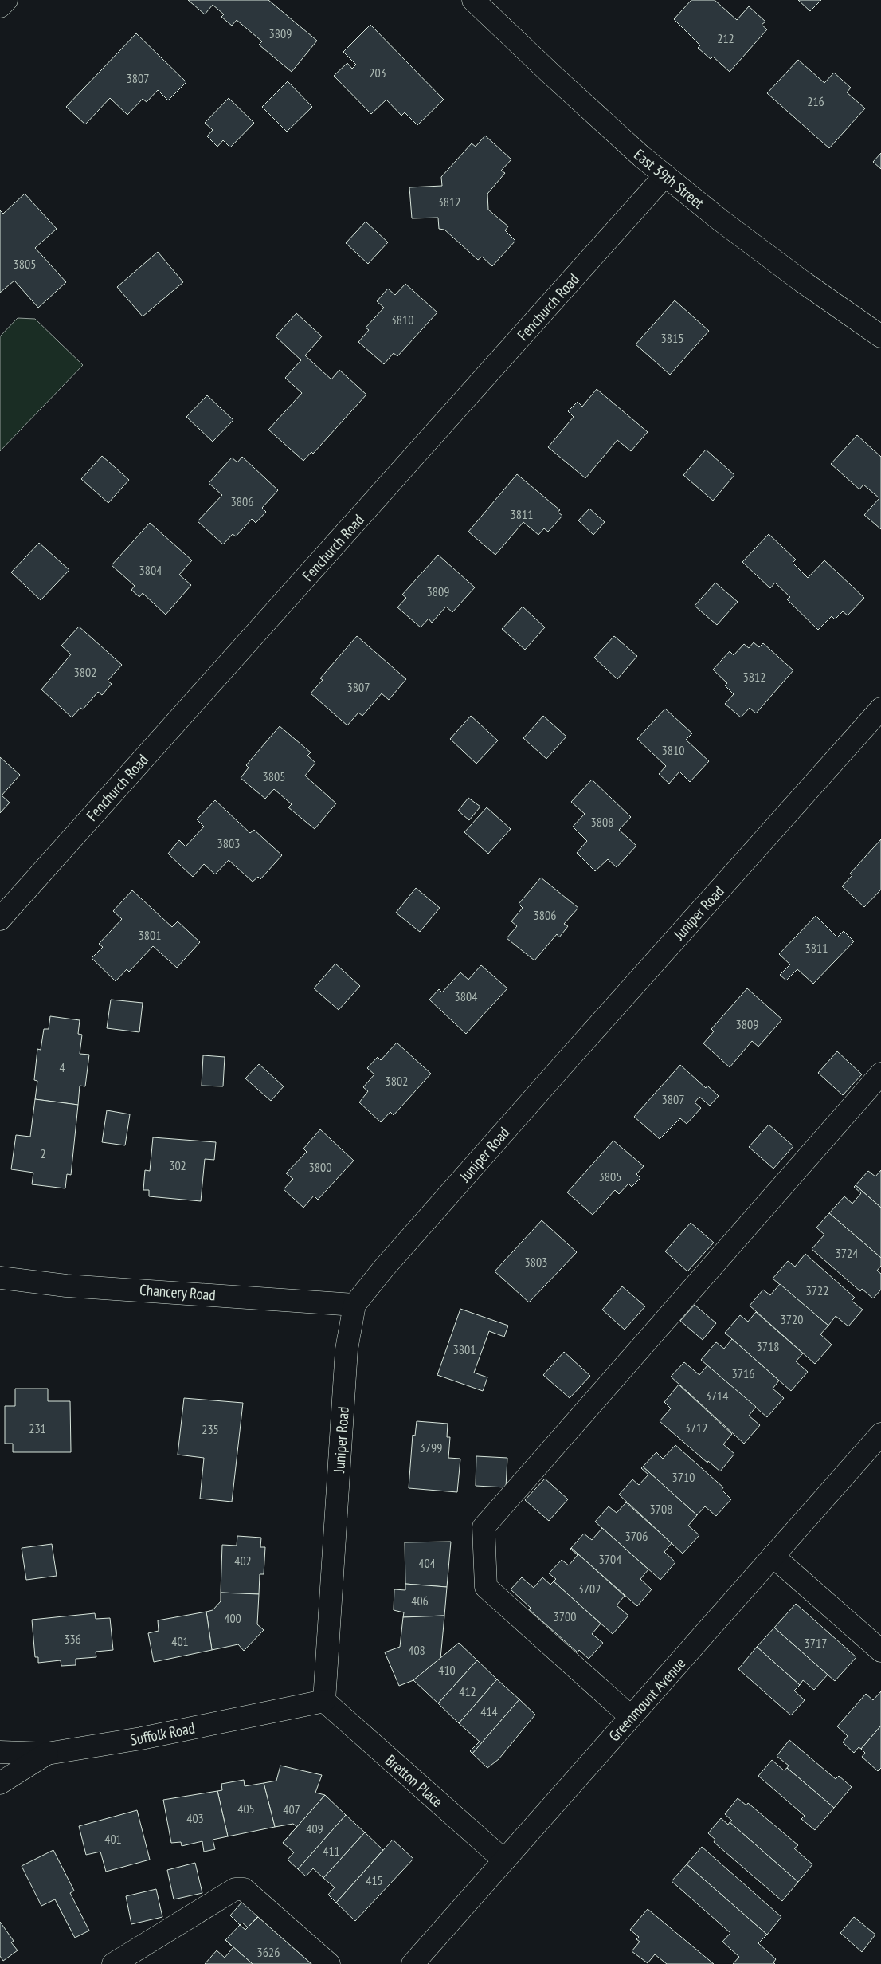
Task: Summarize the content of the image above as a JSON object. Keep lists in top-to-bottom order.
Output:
{
  "streets": {
    "street": [
      "East 39th Street",
      "Fenchurch Road",
      "Juniper Road",
      "Chancery Road",
      "Greenmount Avenue",
      "Suffolk Road",
      "Bretton Place"
    ]
  },
  "crossings": [
    ["East 39th Street", "Fenchurch Road"],
    ["Juniper Road", "Chancery Road"],
    ["Juniper Road", "Suffolk Road"],
    ["Juniper Road", "Bretton Place"],
    ["Greenmount Avenue", "Bretton Place"],
    ["Suffolk Road", "Bretton Place"]
  ],
  "house_numbers": [
    "3809",
    "212",
    "203",
    "3807",
    "216",
    "3812",
    "3805",
    "3810",
    "3815",
    "3806",
    "3811",
    "3804",
    "3809",
    "3802",
    "3812",
    "3807",
    "3810",
    "3805",
    "3808",
    "3803",
    "3806",
    "3801",
    "3811",
    "3804",
    "3809",
    "4",
    "3802",
    "3807",
    "2",
    "302",
    "3800",
    "3805",
    "3724",
    "3803",
    "3722",
    "3720",
    "3718",
    "3801",
    "3716",
    "3714",
    "3712",
    "231",
    "235",
    "3799",
    "3710",
    "3708",
    "3706",
    "3704",
    "402",
    "404",
    "3702",
    "406",
    "3700",
    "400",
    "336",
    "401",
    "3717",
    "408",
    "410",
    "412",
    "414",
    "405",
    "407",
    "403",
    "409",
    "401",
    "411",
    "415",
    "3626"
  ]
}
